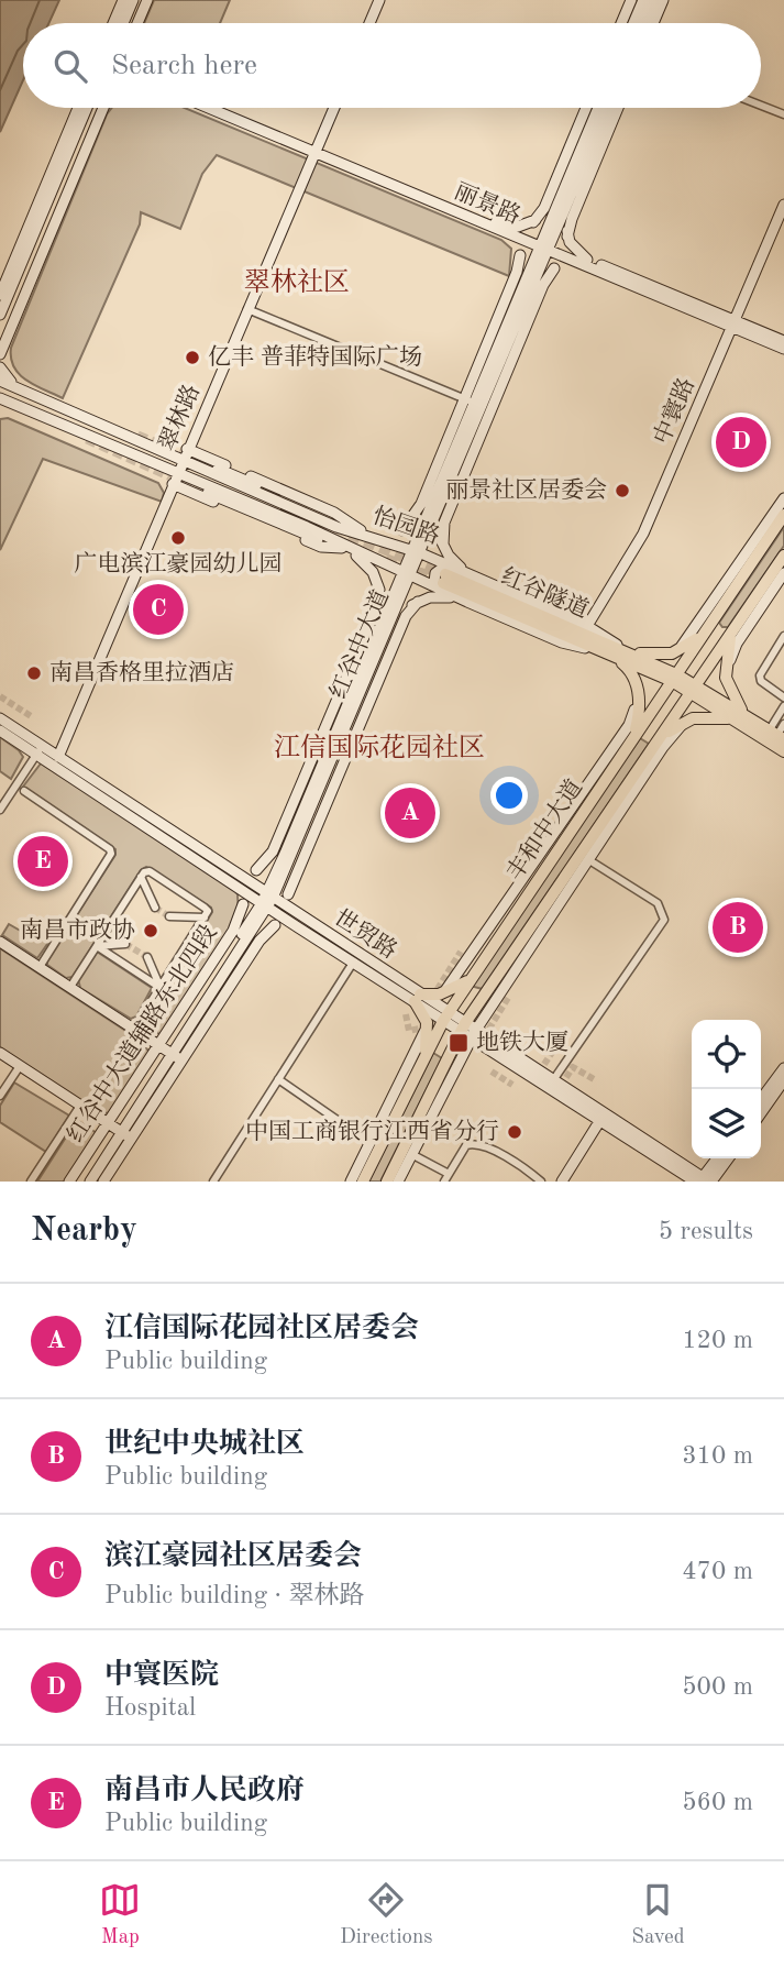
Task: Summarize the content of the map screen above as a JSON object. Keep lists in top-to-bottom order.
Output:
{
  "streets": {
    "main road": [
      "丽景路",
      "中寰路",
      "翠林路",
      "怡园路",
      "红谷隧道",
      "红谷中大道",
      "丰和中大道",
      "世贸路",
      "红谷中大道辅路东北四段"
    ]
  },
  "crossings": [
    ["丽景路", "中寰路"],
    ["丽景路", "翠林路"],
    ["丽景路", "红谷中大道"],
    ["中寰路", "怡园路"],
    ["翠林路", "怡园路"],
    ["翠林路", "世贸路"],
    ["怡园路", "红谷隧道"],
    ["怡园路", "红谷中大道"],
    ["怡园路", "丰和中大道"],
    ["红谷中大道", "世贸路"],
    ["红谷中大道", "红谷中大道辅路东北四段"],
    ["丰和中大道", "世贸路"]
  ],
  "districts": ["翠林社区", "江信国际花园社区"],
  "places": {
    "other": [
      "亿丰 普菲特国际广场",
      "丽景社区居委会",
      "广电滨江豪园幼儿园",
      "南昌香格里拉酒店",
      "南昌市政协",
      "中国工商银行江西省分行"
    ],
    "transit": ["地铁大厦"]
  },
  "page": {
    "search": "Search here",
    "pins": [
      "D",
      "C",
      "A",
      "E",
      "B"
    ],
    "heading": ["Nearby", "5 results"],
    "list": [
      {
        "mark": "A",
        "name": "江信国际花园社区居委会",
        "note": "Public building",
        "value": "120 m"
      },
      {
        "mark": "B",
        "name": "世纪中央城社区",
        "note": "Public building",
        "value": "310 m"
      },
      {
        "mark": "C",
        "name": "滨江豪园社区居委会",
        "note": "Public building · 翠林路",
        "value": "470 m"
      },
      {
        "mark": "D",
        "name": "中寰医院",
        "note": "Hospital",
        "value": "500 m"
      },
      {
        "mark": "E",
        "name": "南昌市人民政府",
        "note": "Public building",
        "value": "560 m"
      }
    ],
    "nav": ["Map", "Directions", "Saved"]
  }
}
